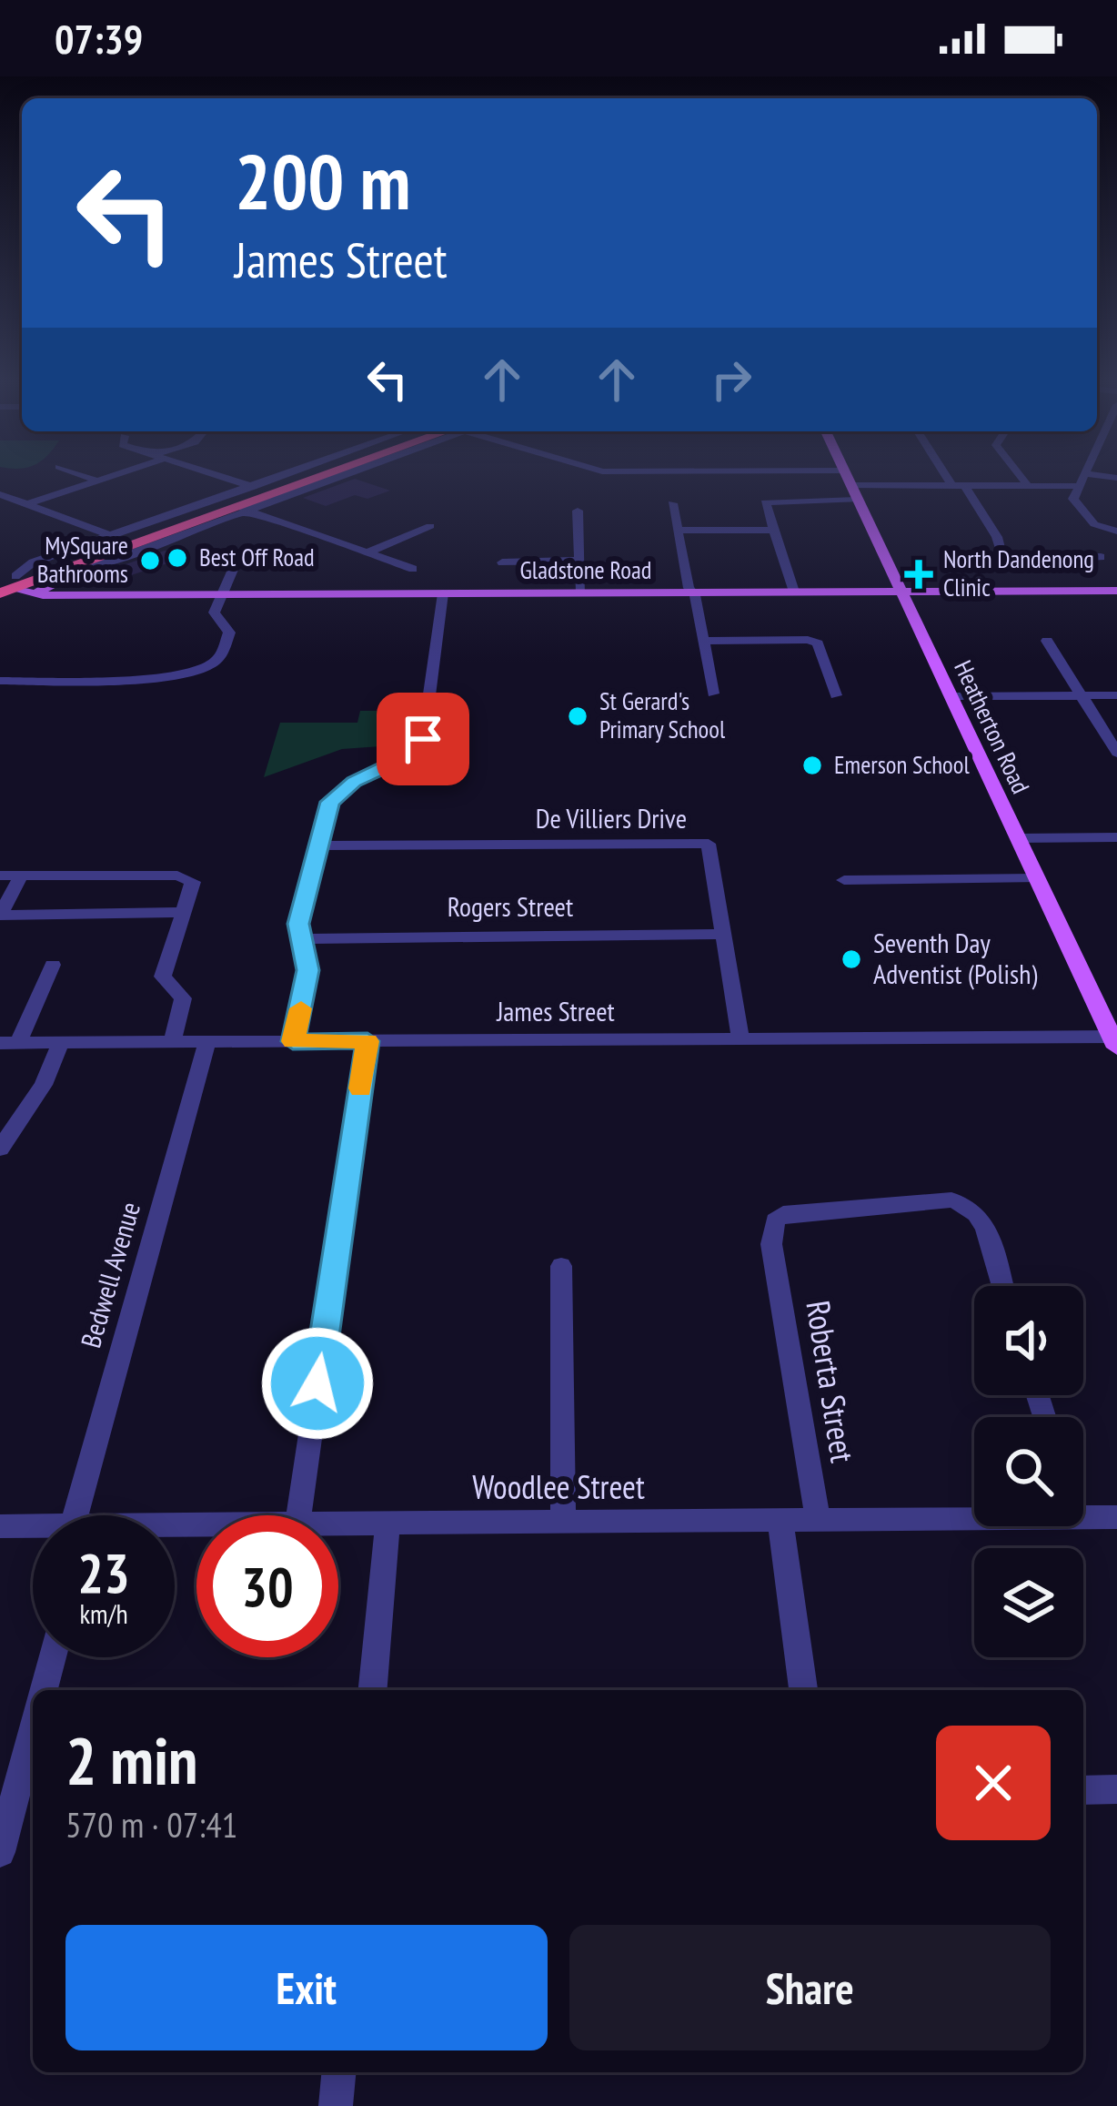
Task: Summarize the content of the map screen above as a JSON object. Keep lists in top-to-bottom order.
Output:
{
  "streets": {
    "main road": ["Gladstone Road", "Heatherton Road"],
    "street": [
      "De Villiers Drive",
      "Rogers Street",
      "James Street",
      "Bedwell Avenue",
      "Roberta Street",
      "Woodlee Street"
    ]
  },
  "crossings": [
    ["Gladstone Road", "Heatherton Road"],
    ["Heatherton Road", "James Street"],
    ["De Villiers Drive", "Rogers Street"],
    ["De Villiers Drive", "James Street"],
    ["James Street", "Bedwell Avenue"],
    ["Roberta Street", "Woodlee Street"]
  ],
  "places": {
    "other": [
      "Best Off Road",
      "MySquare Bathrooms",
      "St Gerard's Primary School",
      "Emerson School",
      "Seventh Day Adventist (Polish)"
    ],
    "health": ["North Dandenong Clinic"]
  },
  "page": {
    "status": "07:39",
    "turn": ["200 m", "James Street"],
    "speed": "23 km/h",
    "limit": "30",
    "heading": ["2 min", "570 m · 07:41"],
    "buttons": ["Exit", "Share"]
  }
}
